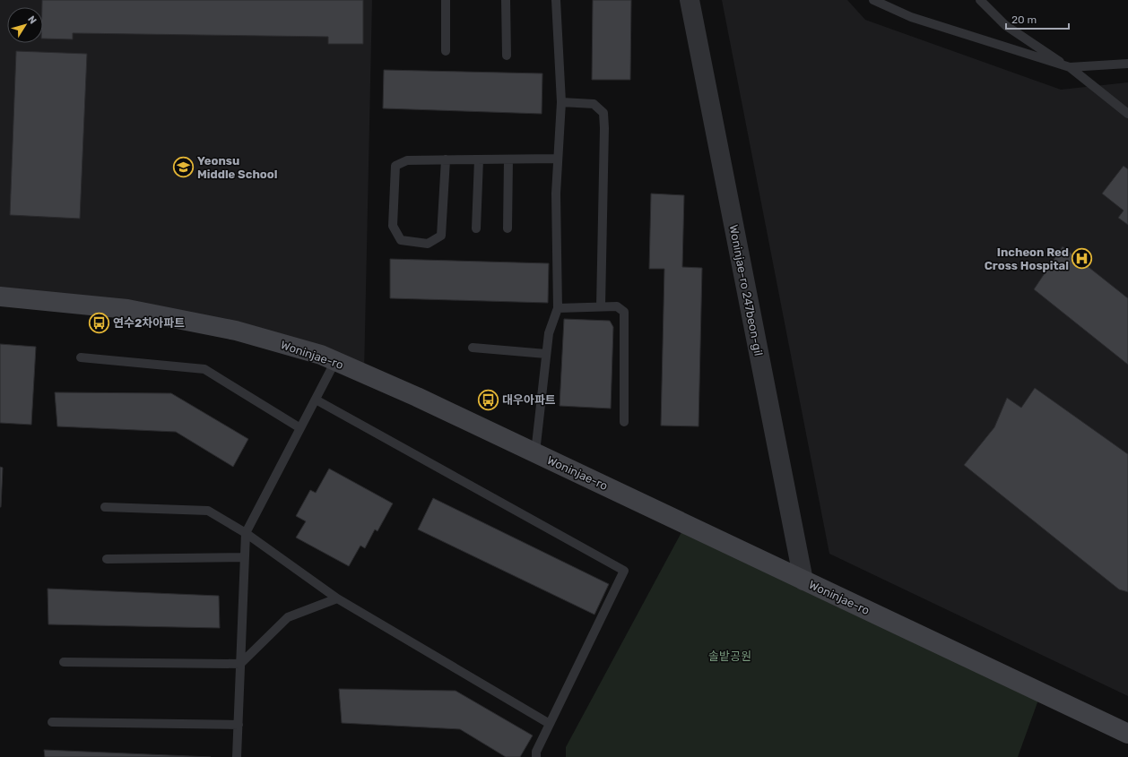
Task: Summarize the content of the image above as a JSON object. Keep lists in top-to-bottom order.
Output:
{
  "streets": {
    "main road": ["Woninjae-ro"],
    "street": ["Woninjae-ro 247beon-gil"]
  },
  "crossings": [
    ["Woninjae-ro 247beon-gil", "Woninjae-ro"]
  ],
  "parks": ["솔밭공원"],
  "places": {
    "school or university": ["Yeonsu Middle School"],
    "hospital": ["Incheon Red Cross Hospital"],
    "bus stop": ["연수2차아파트", "대우아파트"]
  },
  "scale_bar": "20 m",
  "north": "top right"
}
